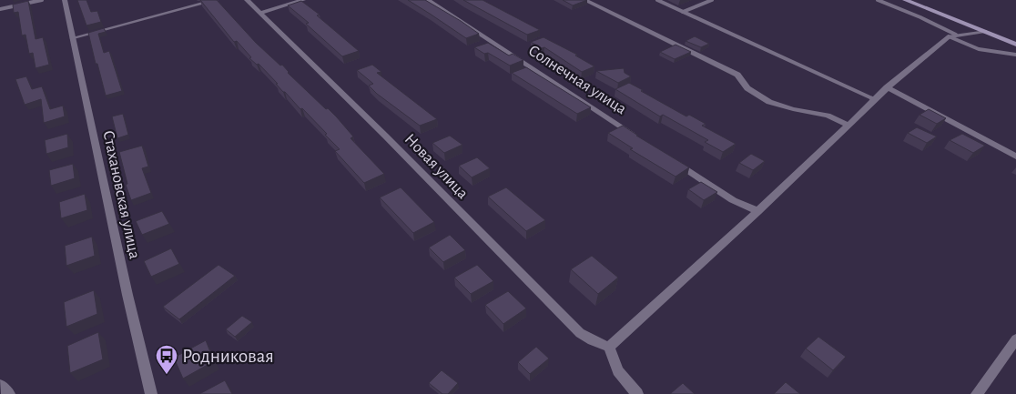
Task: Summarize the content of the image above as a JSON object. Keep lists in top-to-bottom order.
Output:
{
  "streets": {
    "street": ["Солнечная улица", "Новая улица", "Стахановская улица"]
  },
  "places": {
    "bus stop": ["Родниковая"]
  }
}
